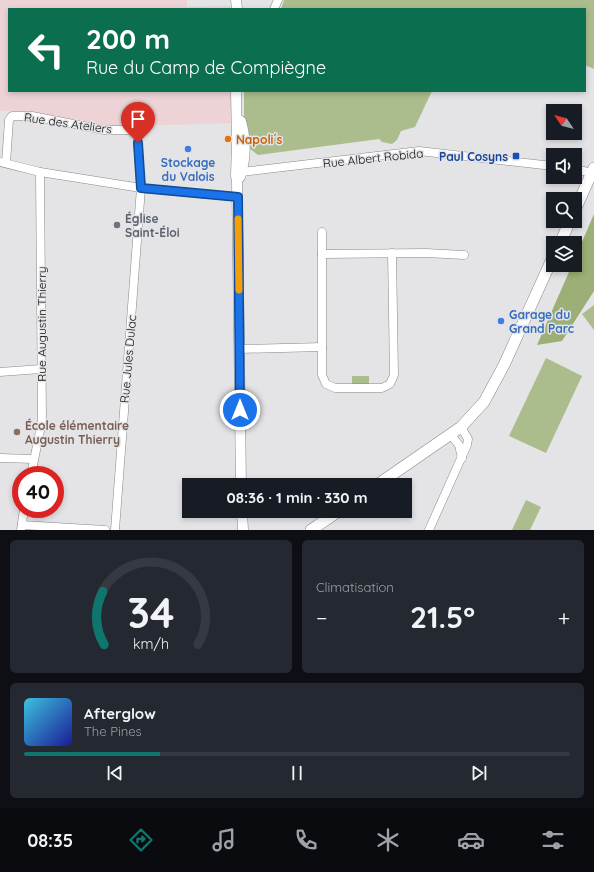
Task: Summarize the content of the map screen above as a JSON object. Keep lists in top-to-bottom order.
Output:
{
  "streets": {
    "street": [
      "Rue des Ateliers",
      "Rue Albert Robida",
      "Rue Augustin Thierry",
      "Rue Jules Dulac"
    ]
  },
  "crossings": [
    ["Rue des Ateliers", "Rue Jules Dulac"]
  ],
  "places": {
    "other": [
      "Napoli´s",
      "Stockage du Valois",
      "Église Saint-Éloi",
      "Garage du Grand Parc",
      "École élémentaire Augustin Thierry"
    ],
    "transit": ["Paul Cosyns"]
  },
  "north": "top left",
  "page": {
    "turn": ["200 m", "Rue du Camp de Compiègne"],
    "limit": "40",
    "trip": "08:36 · 1 min · 330 m",
    "tile": "Climatisation",
    "heat": ["−", "21.5°", "+"],
    "song": ["Afterglow", "The Pines"],
    "tabs": "08:35",
    "gauge": ["34", "km/h"]
  }
}
